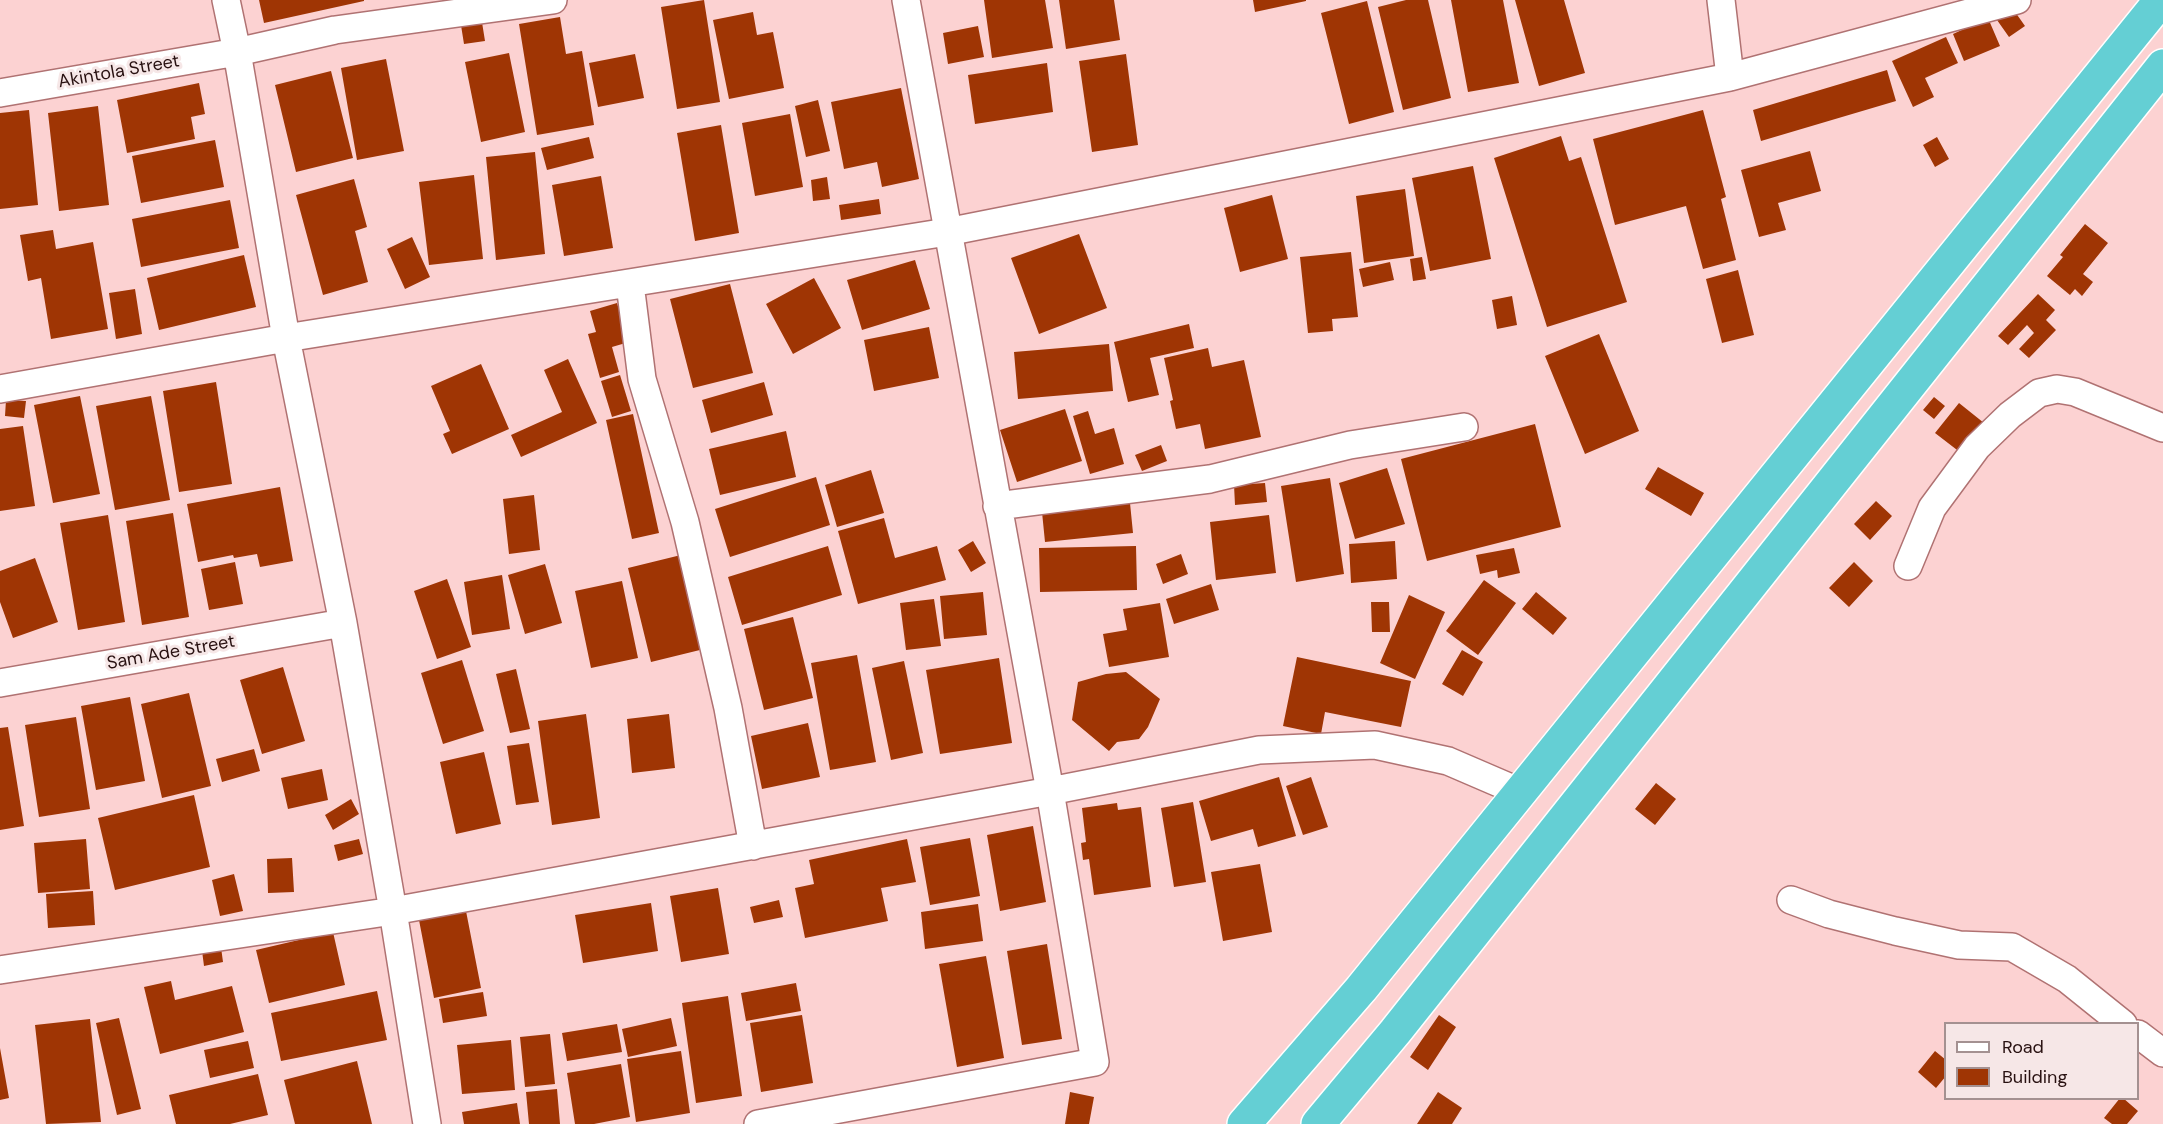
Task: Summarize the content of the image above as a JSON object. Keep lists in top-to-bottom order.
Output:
{
  "streets": {
    "street": ["Akintola Street", "Sam Ade Street"]
  },
  "legend": ["Road", "Building"]
}
